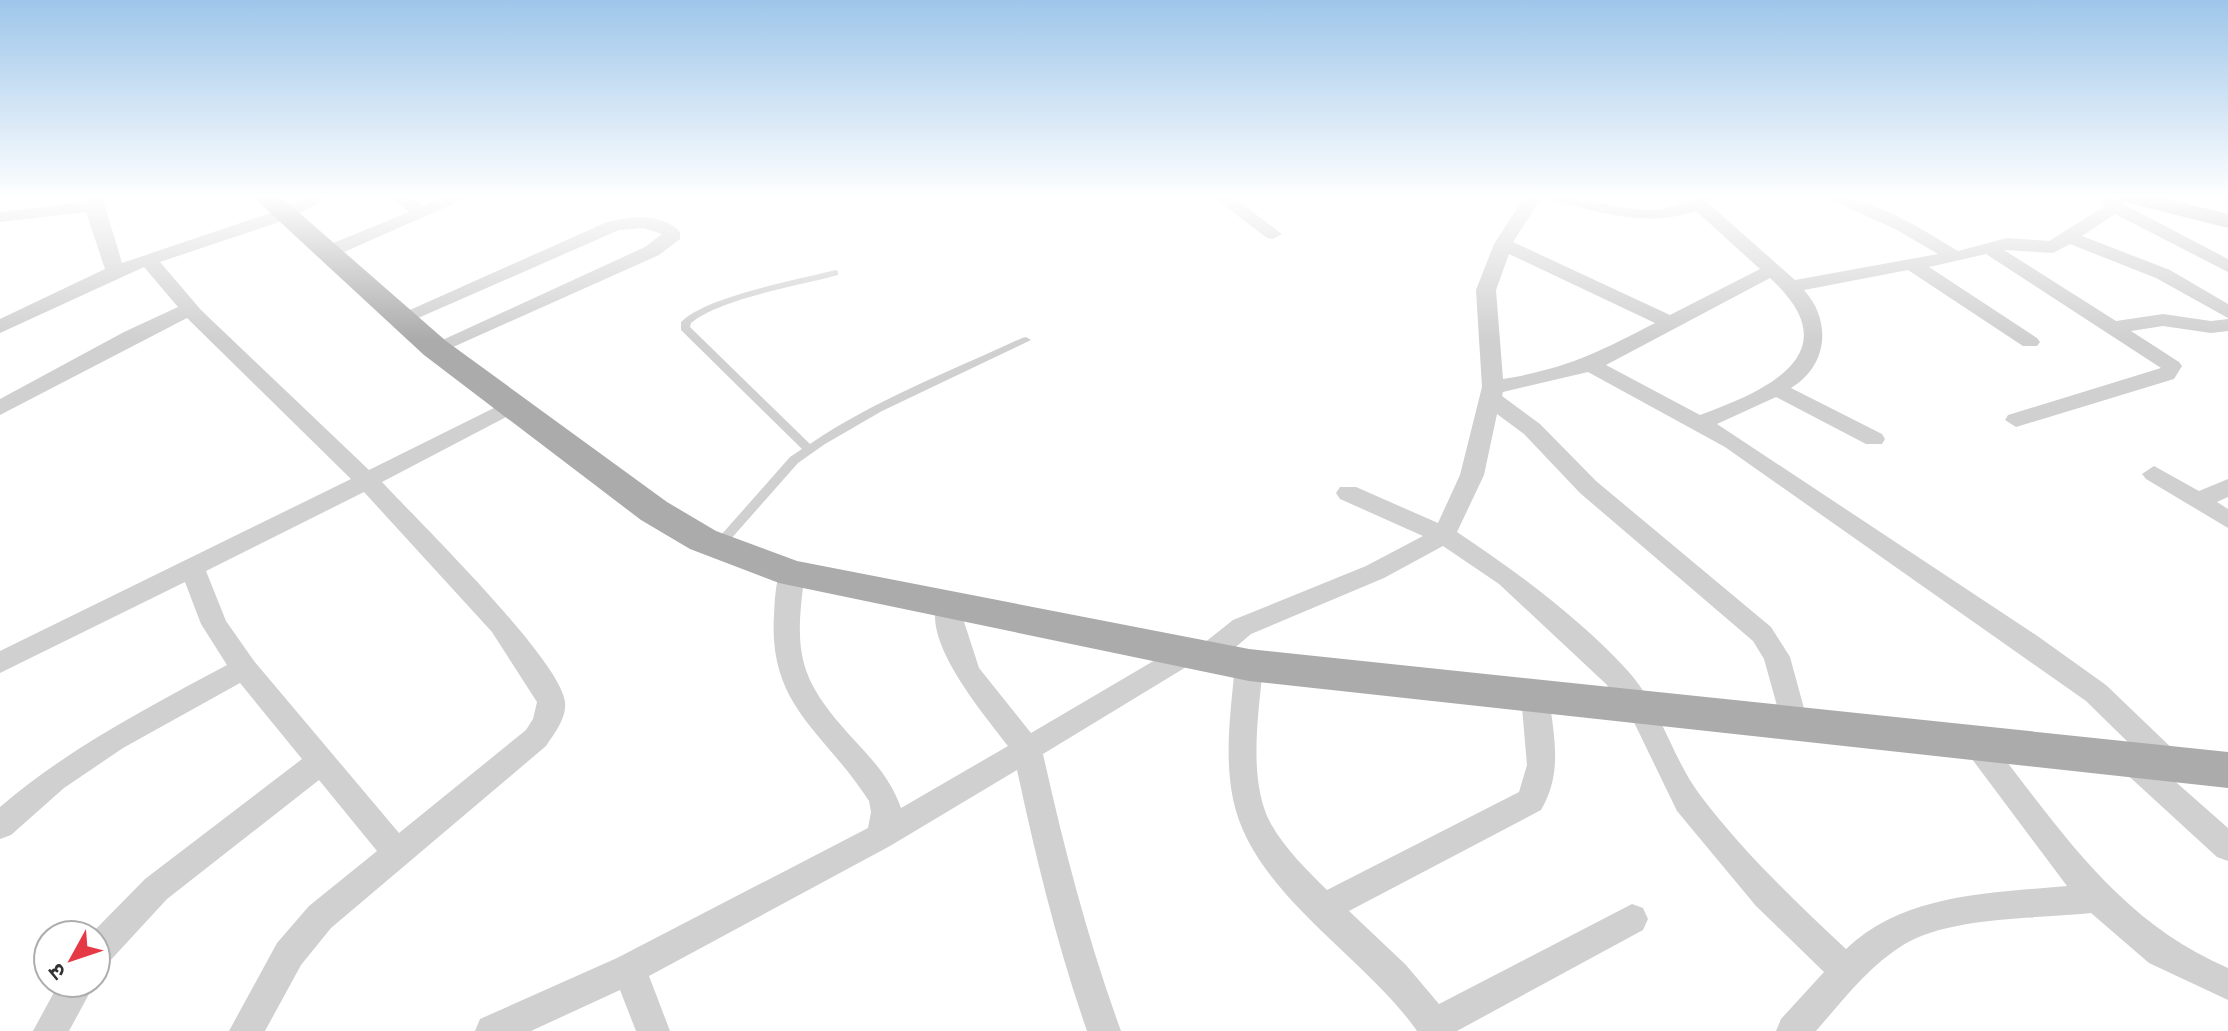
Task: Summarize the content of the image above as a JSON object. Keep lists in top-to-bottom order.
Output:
{
  "north": "bottom left"
}
